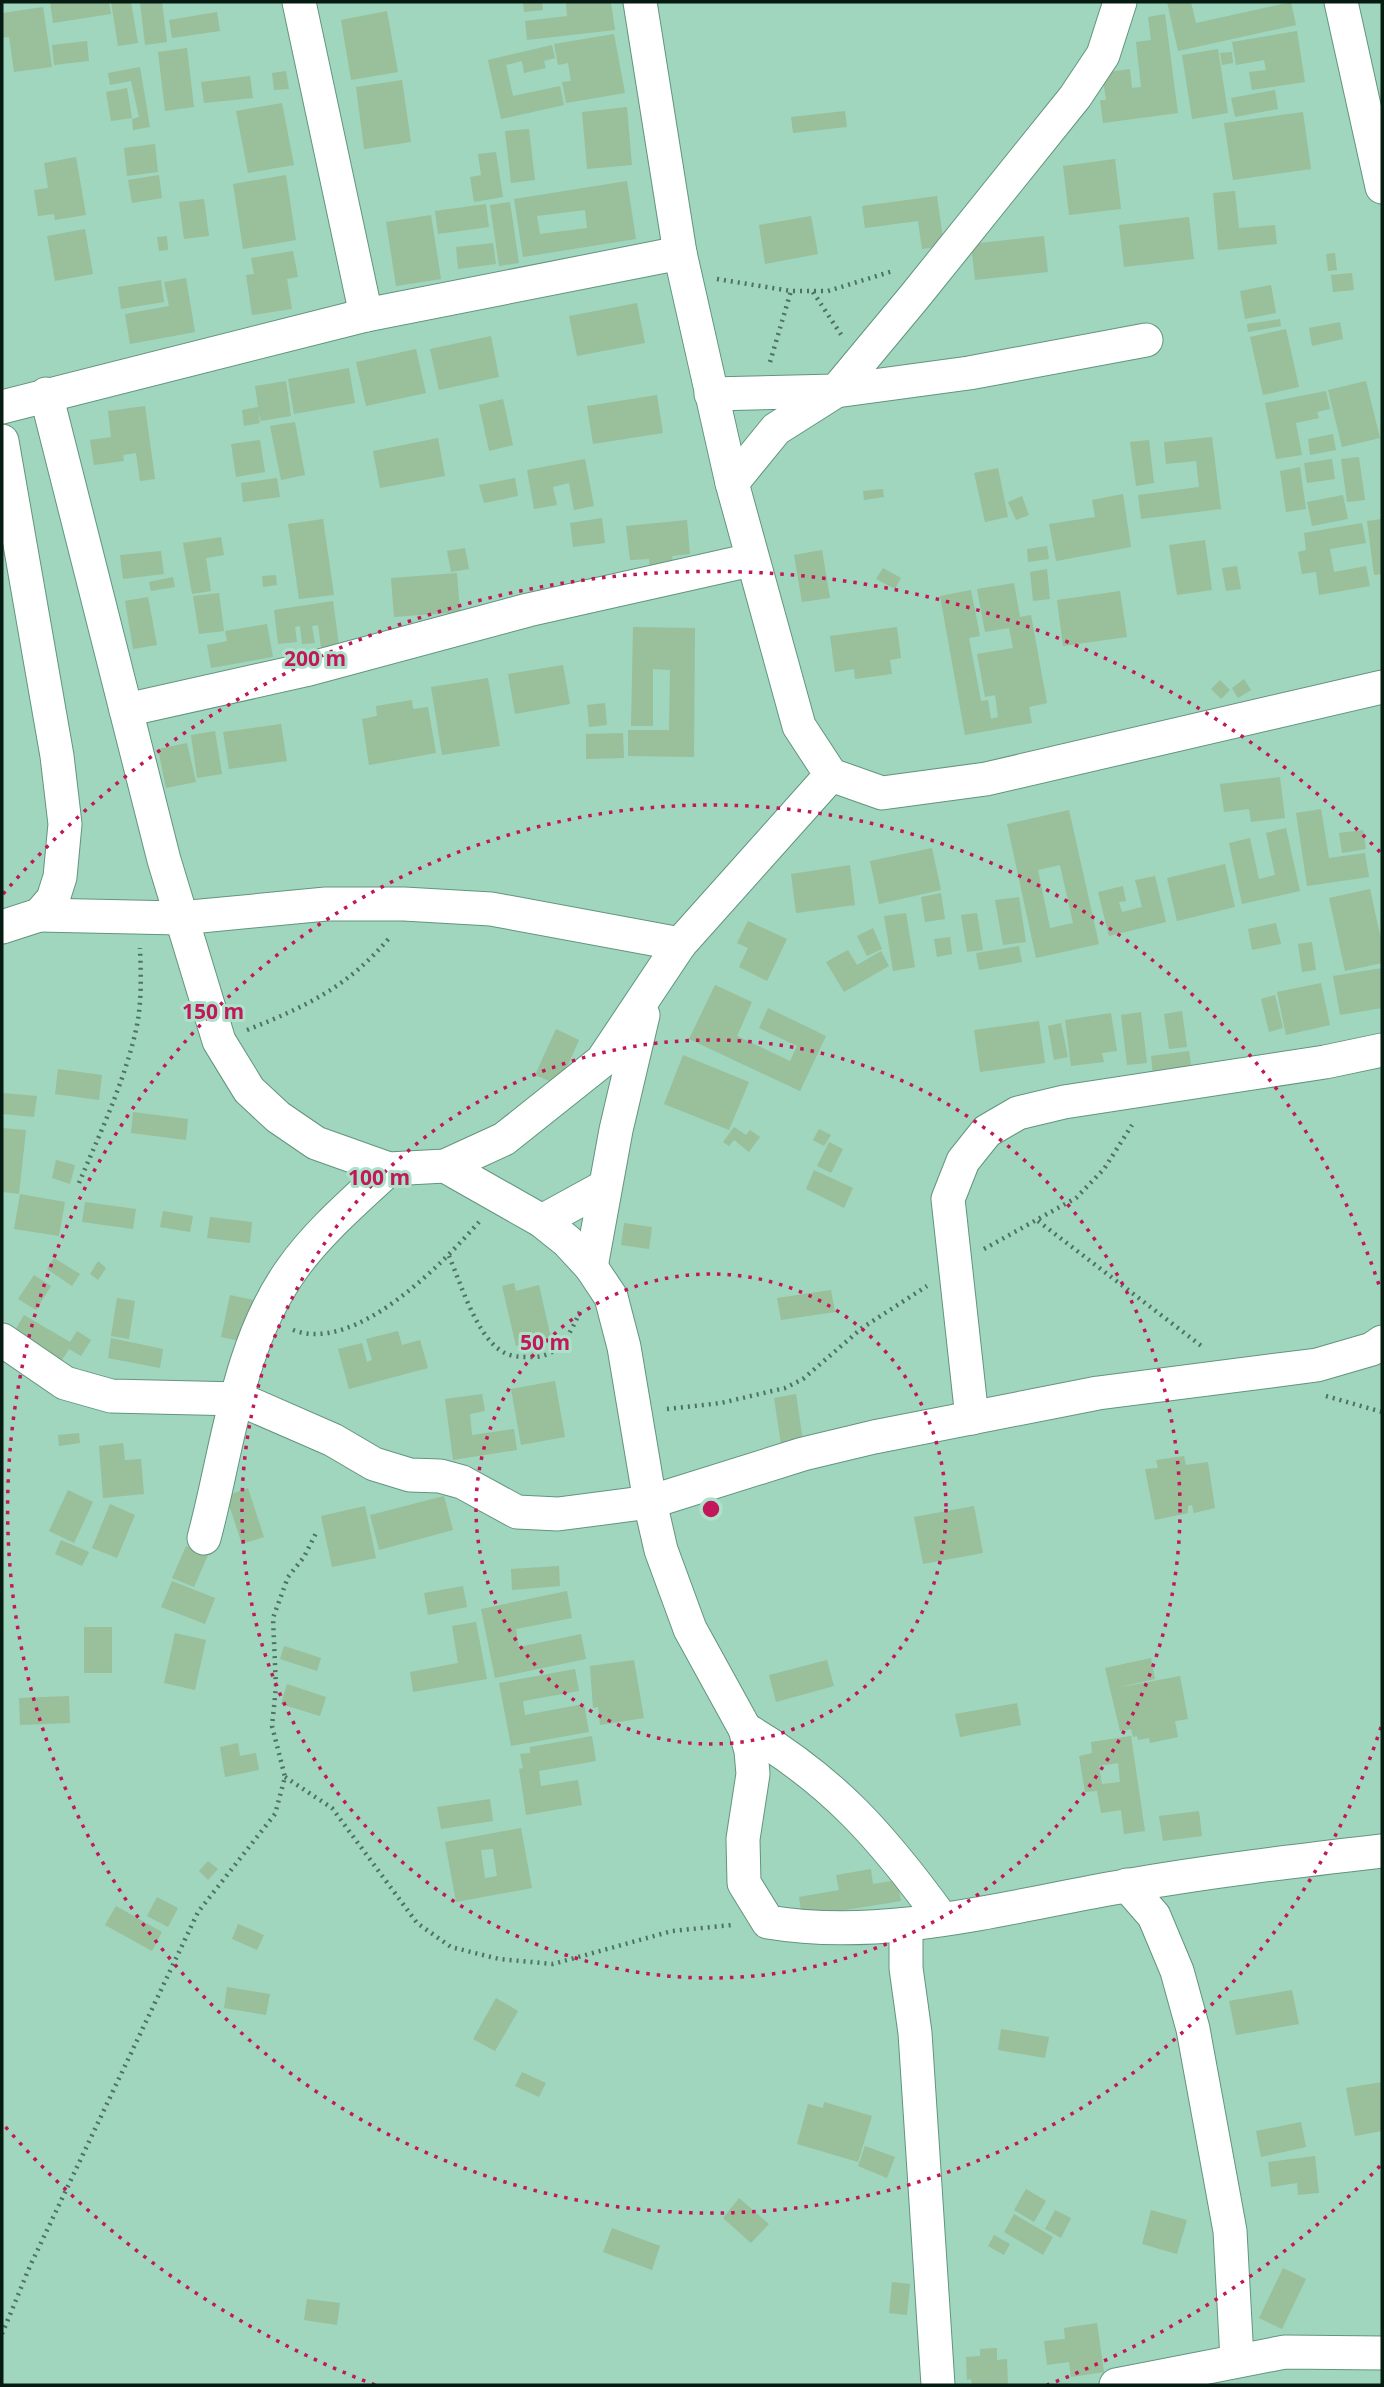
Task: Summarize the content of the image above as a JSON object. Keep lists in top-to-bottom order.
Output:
{
  "rings": [
    "200 m",
    "150 m",
    "100 m",
    "50 m"
  ]
}
